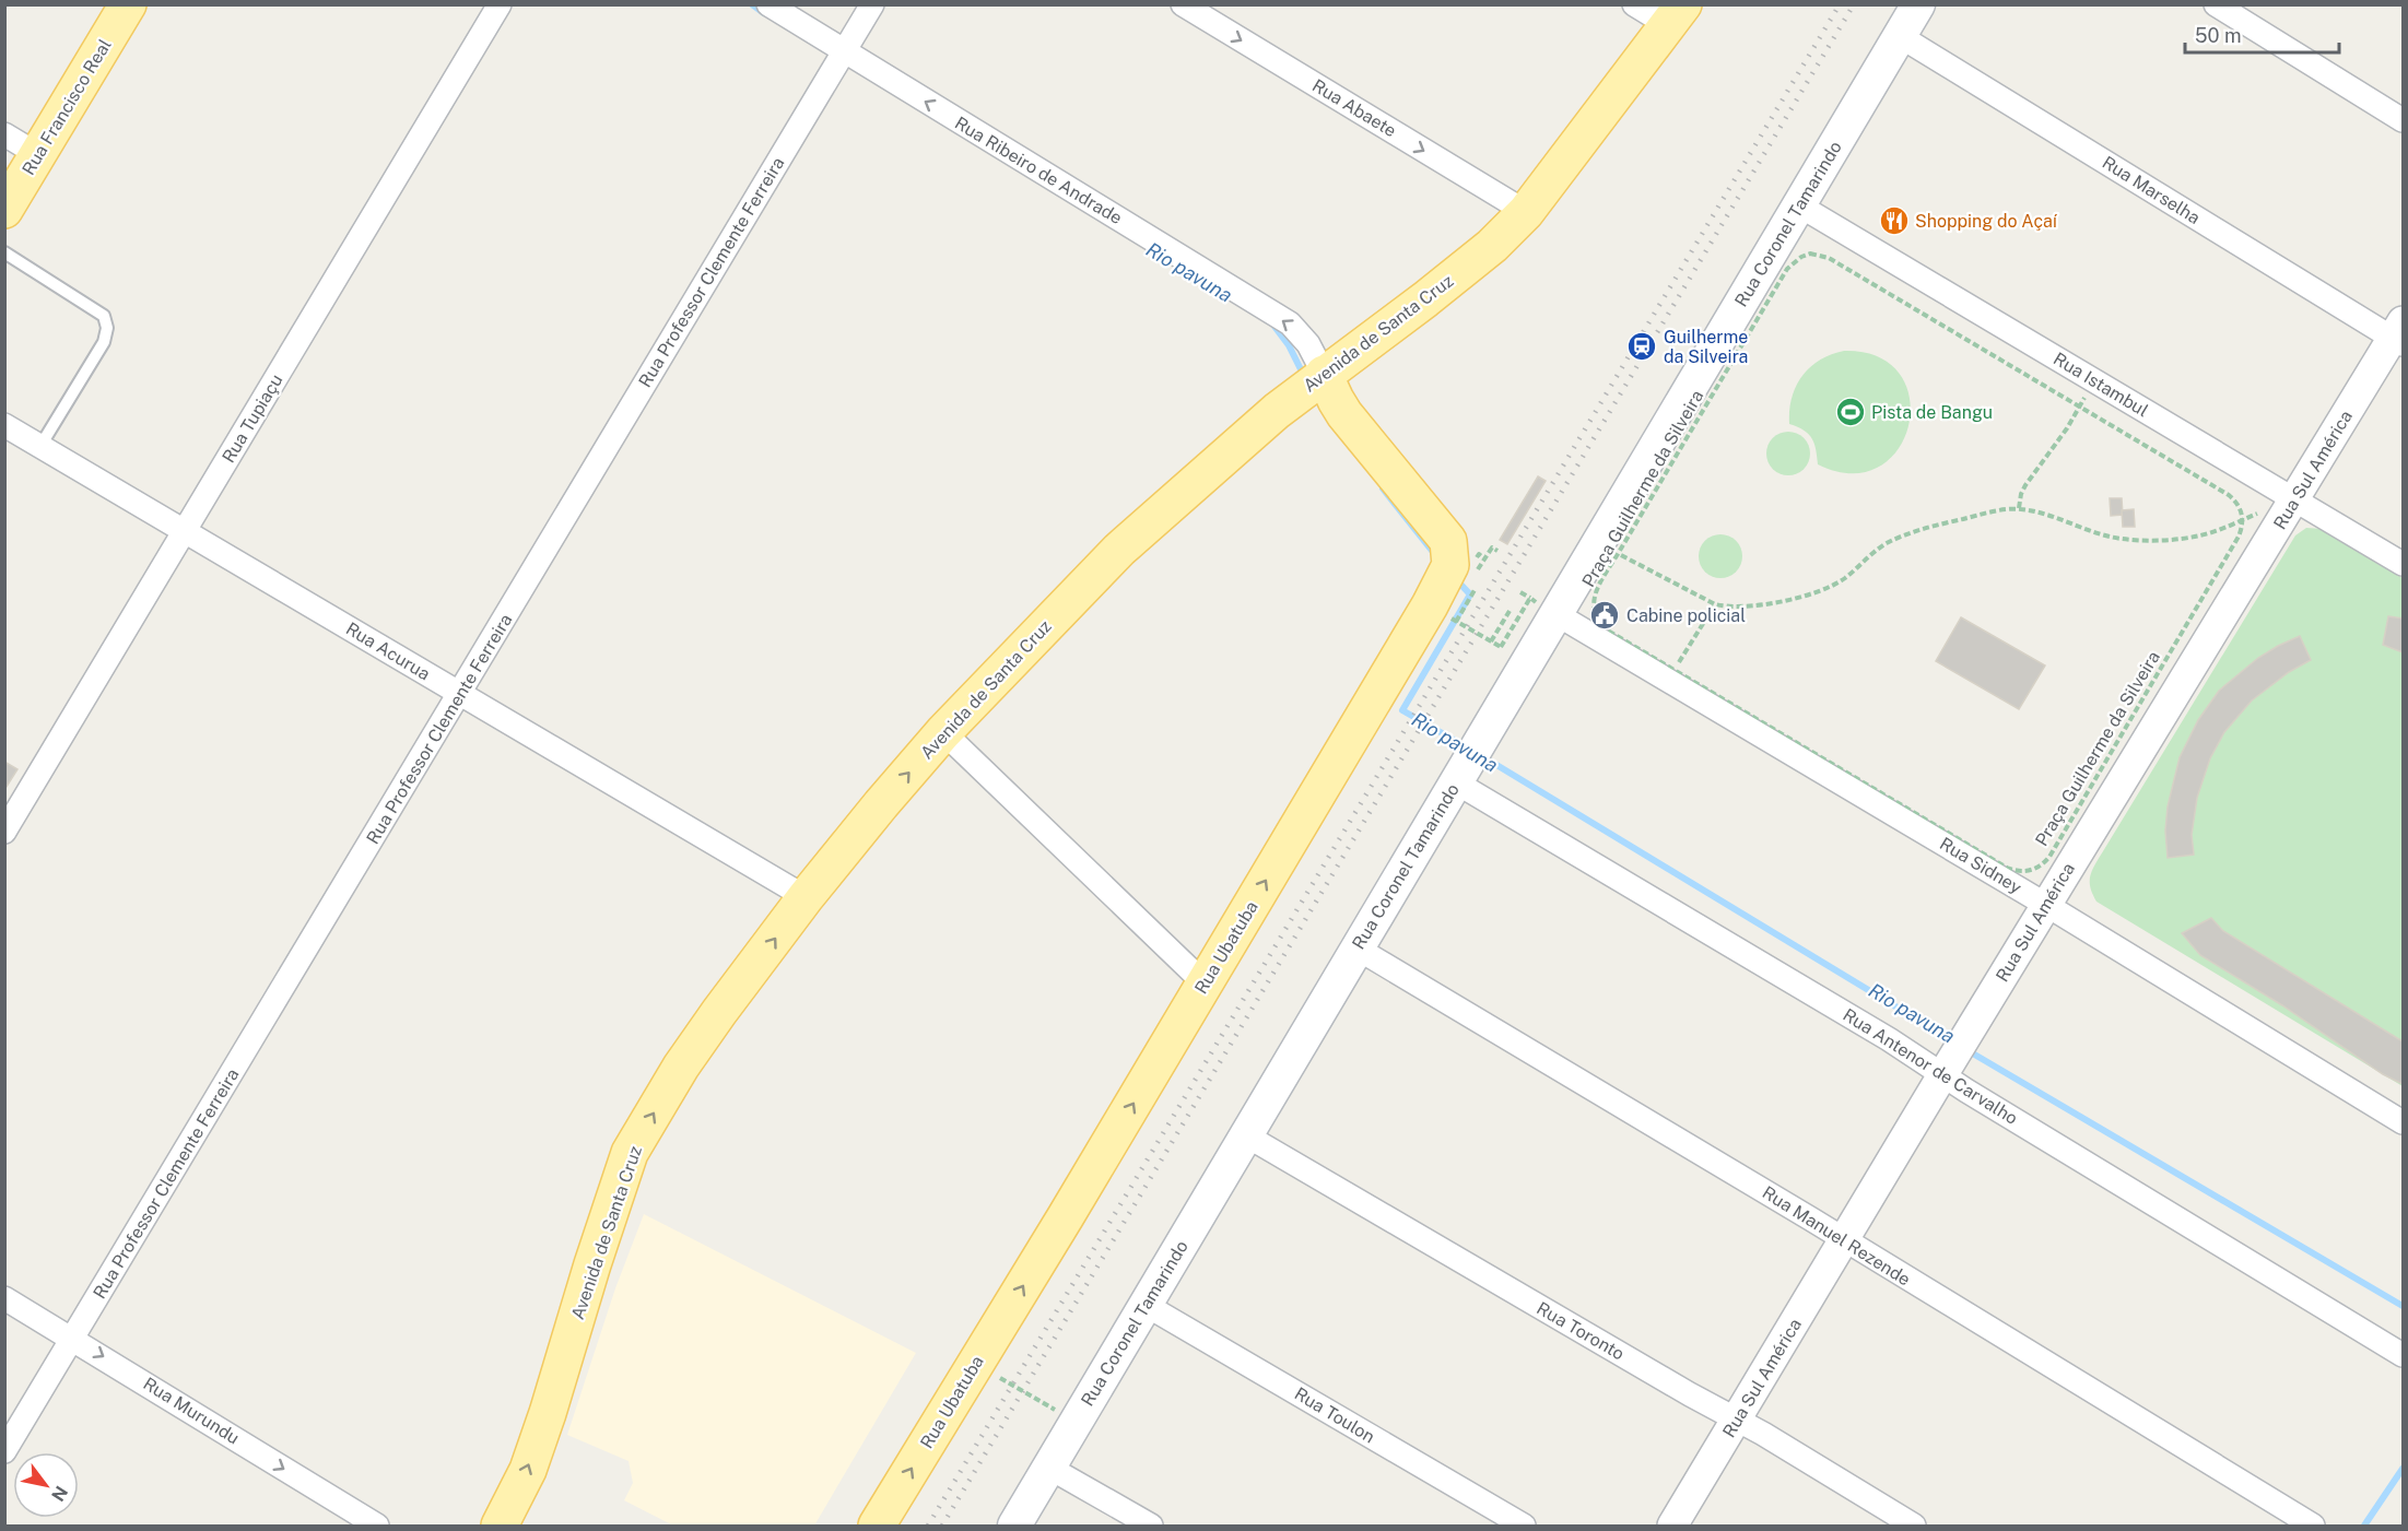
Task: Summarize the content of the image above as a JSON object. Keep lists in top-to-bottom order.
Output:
{
  "streets": {
    "main road": [
      "Rua Francisco Real",
      "Rua Coronel Tamarindo",
      "Avenida de Santa Cruz",
      "Rua Ubatuba"
    ],
    "street": [
      "Rua Abaete",
      "Rua Ribeiro de Andrade",
      "Rua Marselha",
      "Rua Professor Clemente Ferreira",
      "Rua Istambul",
      "Rua Tupiaçu",
      "Rua Sul América",
      "Rua Acurua",
      "Rua Sidney",
      "Rua Antenor de Carvalho",
      "Rua Manuel Rezende",
      "Rua Toronto",
      "Rua Murundu",
      "Rua Toulon"
    ],
    "path": ["Praça Guilherme da Silveira"]
  },
  "crossings": [
    ["Rua Abaete", "Avenida de Santa Cruz"],
    ["Rua Ribeiro de Andrade", "Rua Professor Clemente Ferreira"],
    ["Rua Ribeiro de Andrade", "Avenida de Santa Cruz"],
    ["Rua Ribeiro de Andrade", "Rua Ubatuba"],
    ["Rua Marselha", "Rua Coronel Tamarindo"],
    ["Rua Marselha", "Rua Sul América"],
    ["Rua Coronel Tamarindo", "Rua Istambul"],
    ["Rua Coronel Tamarindo", "Praça Guilherme da Silveira"],
    ["Rua Coronel Tamarindo", "Rua Sidney"],
    ["Rua Coronel Tamarindo", "Rua Antenor de Carvalho"],
    ["Rua Coronel Tamarindo", "Rua Manuel Rezende"],
    ["Rua Coronel Tamarindo", "Rua Toronto"],
    ["Rua Coronel Tamarindo", "Rua Toulon"],
    ["Rua Professor Clemente Ferreira", "Rua Acurua"],
    ["Rua Professor Clemente Ferreira", "Rua Murundu"],
    ["Avenida de Santa Cruz", "Rua Acurua"],
    ["Avenida de Santa Cruz", "Rua Ubatuba"],
    ["Rua Istambul", "Rua Sul América"],
    ["Rua Tupiaçu", "Rua Acurua"],
    ["Rua Sul América", "Rua Sidney"],
    ["Rua Sul América", "Rua Antenor de Carvalho"],
    ["Rua Sul América", "Rua Manuel Rezende"],
    ["Rua Sul América", "Rua Toronto"],
    ["Praça Guilherme da Silveira", "Rua Sidney"]
  ],
  "one_way": [
    "Rua Abaete",
    "Rua Ribeiro de Andrade",
    "Avenida de Santa Cruz",
    "Rua Ubatuba",
    "Rua Murundu"
  ],
  "water": ["Rio pavuna"],
  "places": {
    "restaurant": ["Shopping do Açaí"],
    "station": ["Guilherme da Silveira"],
    "sports": ["Pista de Bangu"],
    "public building": ["Cabine policial"]
  },
  "scale_bar": "50 m",
  "north": "bottom right"
}
